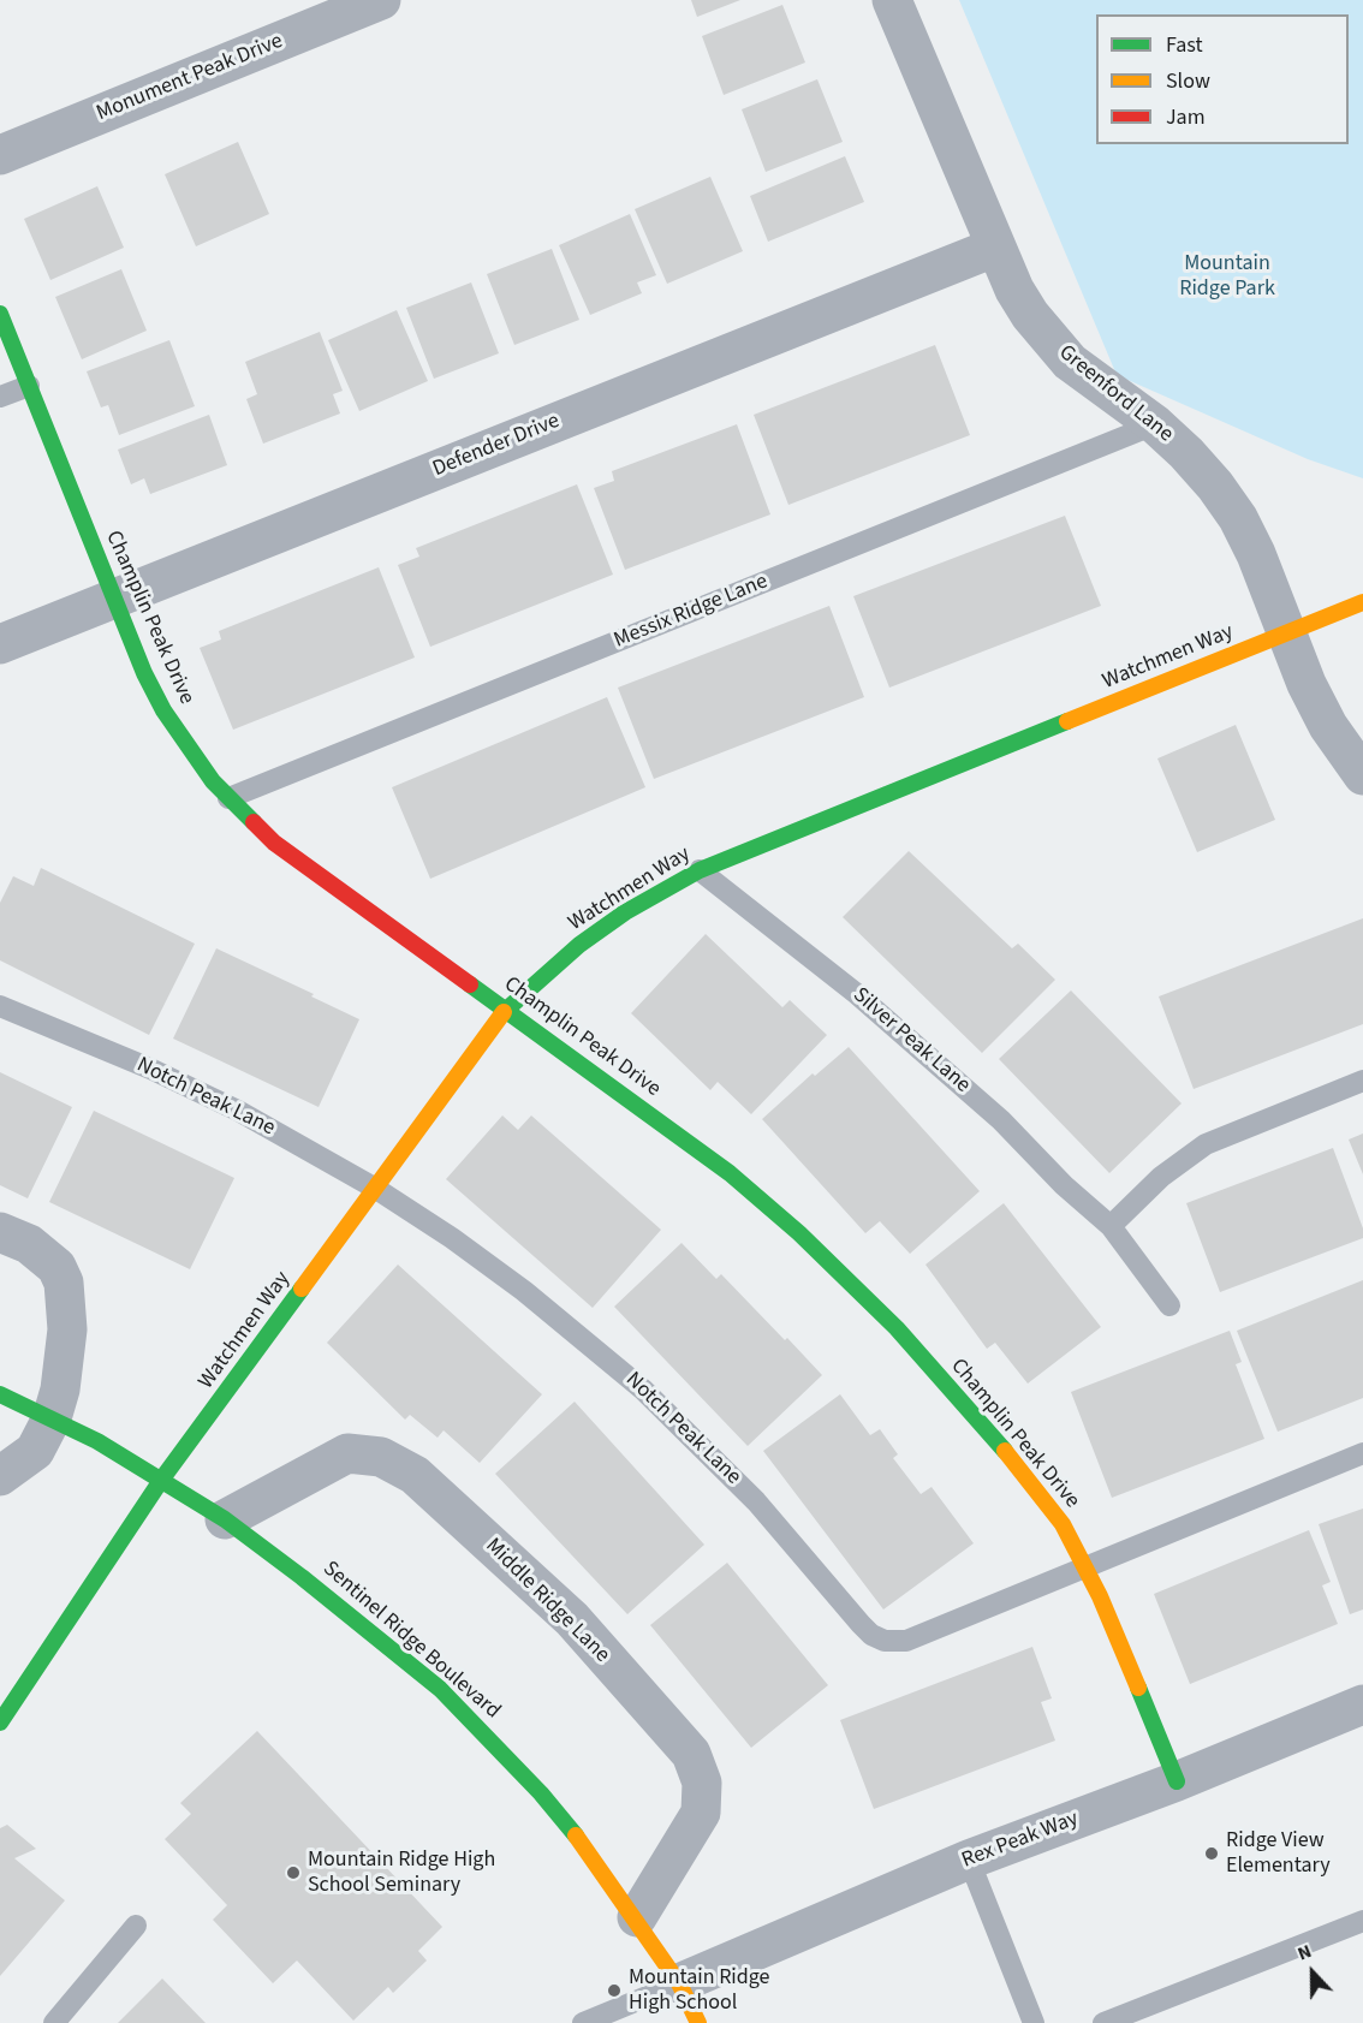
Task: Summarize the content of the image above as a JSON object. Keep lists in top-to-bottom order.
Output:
{
  "streets": {
    "street": [
      "Monument Peak Drive",
      "Greenford Lane",
      "Defender Drive",
      "Champlin Peak Drive",
      "Watchmen Way",
      "Middle Ridge Lane",
      "Sentinel Ridge Boulevard",
      "Rex Peak Way"
    ],
    "lane": ["Messix Ridge Lane", "Silver Peak Lane", "Notch Peak Lane"]
  },
  "crossings": [
    ["Greenford Lane", "Defender Drive"],
    ["Greenford Lane", "Messix Ridge Lane"],
    ["Greenford Lane", "Watchmen Way"],
    ["Defender Drive", "Champlin Peak Drive"],
    ["Messix Ridge Lane", "Champlin Peak Drive"],
    ["Champlin Peak Drive", "Watchmen Way"],
    ["Champlin Peak Drive", "Notch Peak Lane"],
    ["Champlin Peak Drive", "Rex Peak Way"],
    ["Watchmen Way", "Silver Peak Lane"],
    ["Watchmen Way", "Notch Peak Lane"],
    ["Watchmen Way", "Sentinel Ridge Boulevard"],
    ["Middle Ridge Lane", "Sentinel Ridge Boulevard"],
    ["Sentinel Ridge Boulevard", "Rex Peak Way"]
  ],
  "parks": ["Mountain Ridge Park"],
  "places": ["Ridge View Elementary", "Mountain Ridge High School Seminary", "Mountain Ridge High School"],
  "legend": ["Fast", "Slow", "Jam"],
  "north": "top"
}
